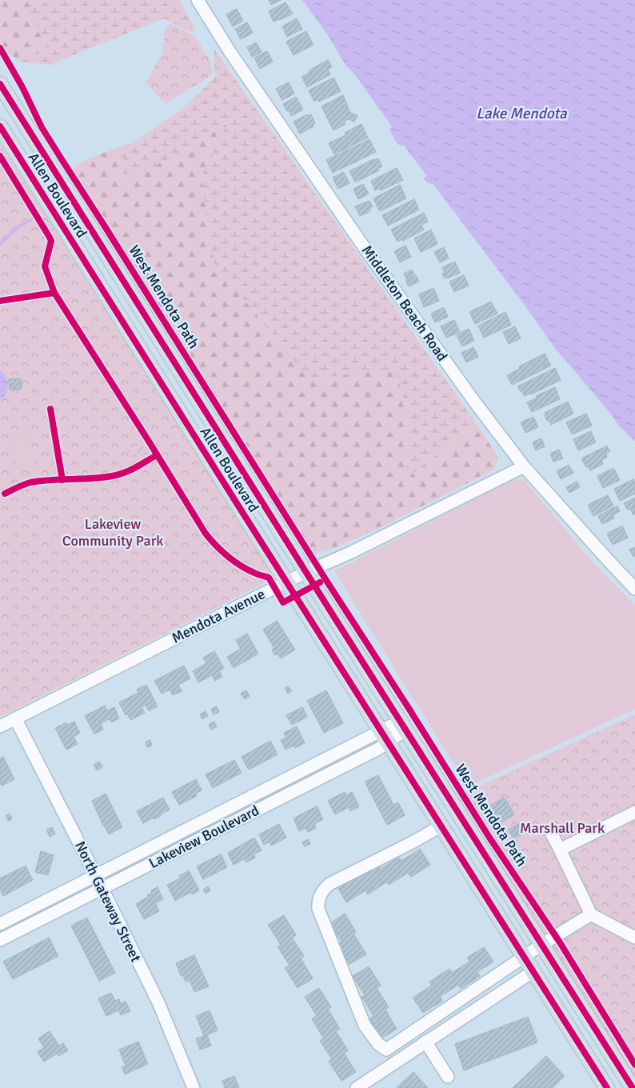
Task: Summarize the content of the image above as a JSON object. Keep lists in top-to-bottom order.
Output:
{
  "streets": {
    "main road": ["Allen Boulevard"],
    "street": [
      "Middleton Beach Road",
      "Mendota Avenue",
      "Lakeview Boulevard",
      "North Gateway Street"
    ],
    "cycle path": ["West Mendota Path"]
  },
  "crossings": [
    ["Allen Boulevard", "Mendota Avenue"],
    ["Allen Boulevard", "Lakeview Boulevard"],
    ["Middleton Beach Road", "Mendota Avenue"],
    ["Mendota Avenue", "North Gateway Street"],
    ["Lakeview Boulevard", "North Gateway Street"]
  ],
  "water": ["Lake Mendota"],
  "parks": ["Lakeview Community Park", "Marshall Park"]
}
